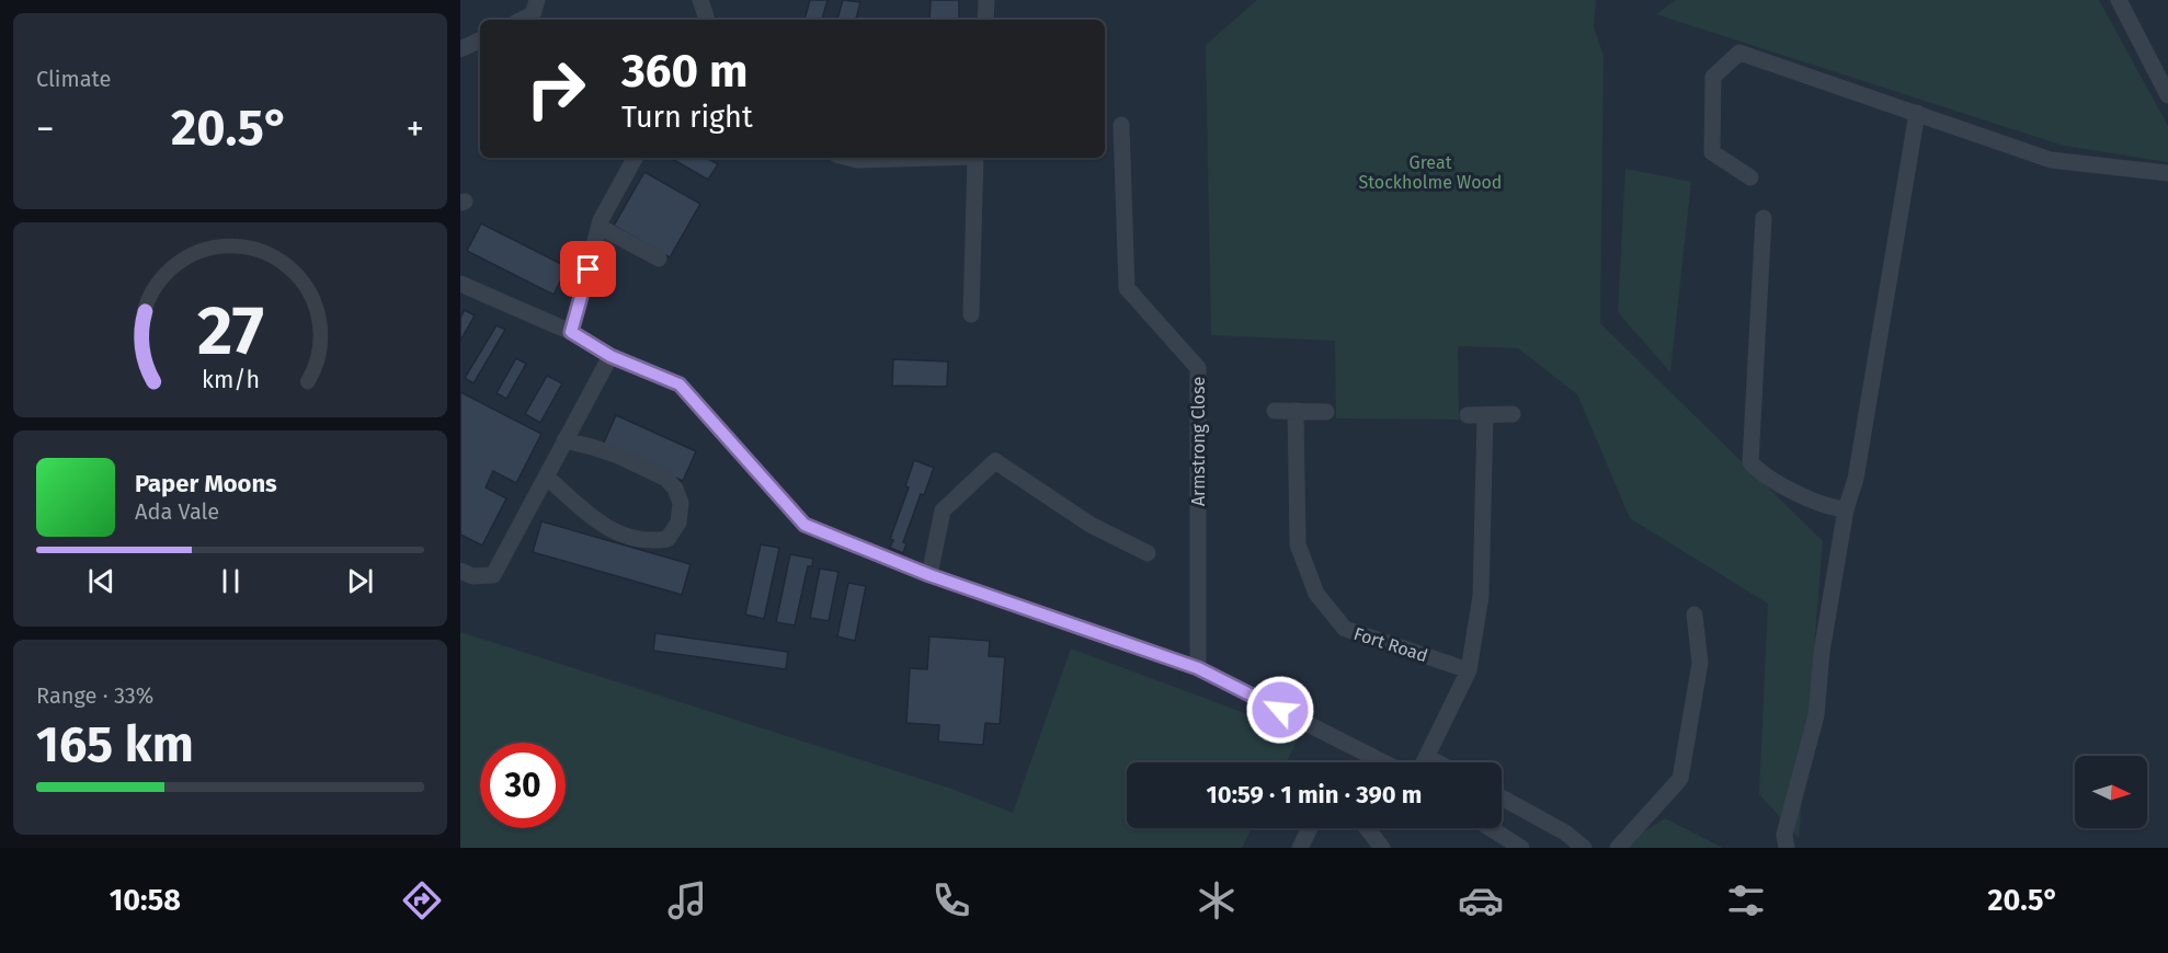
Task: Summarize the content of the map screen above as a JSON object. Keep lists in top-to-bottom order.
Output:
{
  "streets": {
    "street": ["Armstrong Close", "Fort Road"]
  },
  "parks": ["Great Stockholme Wood"],
  "north": "right",
  "page": {
    "tile": [
      "Climate",
      ["Range · 33%", "165 km"]
    ],
    "turn": ["360 m", "Turn right"],
    "heat": ["−", "20.5°", "+"],
    "song": ["Paper Moons", "Ada Vale"],
    "limit": "30",
    "trip": "10:59 · 1 min · 390 m",
    "tabs": ["10:58", "20.5°"],
    "gauge": ["27", "km/h"]
  }
}
